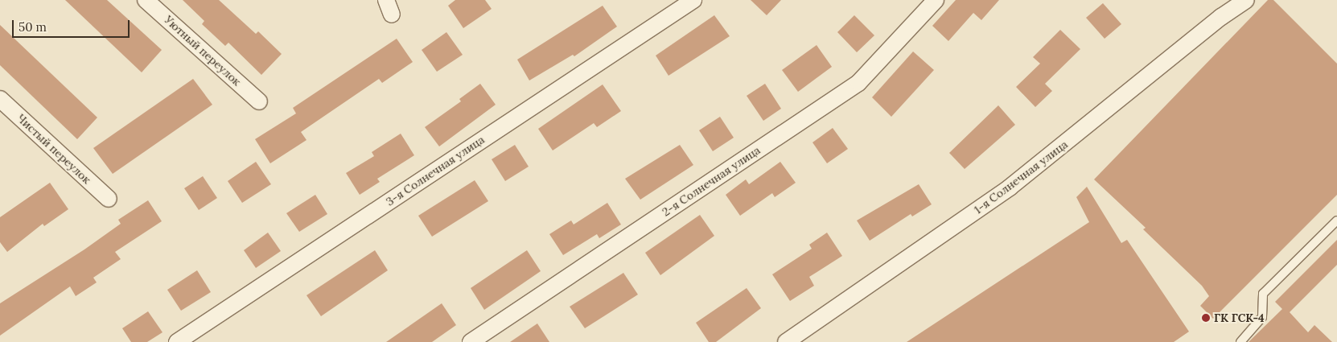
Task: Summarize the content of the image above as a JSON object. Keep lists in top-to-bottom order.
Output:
{
  "streets": {
    "street": [
      "Уютный переулок",
      "Чистый переулок",
      "3-я Солнечная улица",
      "1-я Солнечная улица",
      "2-я Солнечная улица"
    ]
  },
  "places": ["ГК ГСК-4"],
  "scale_bar": "50 m"
}
